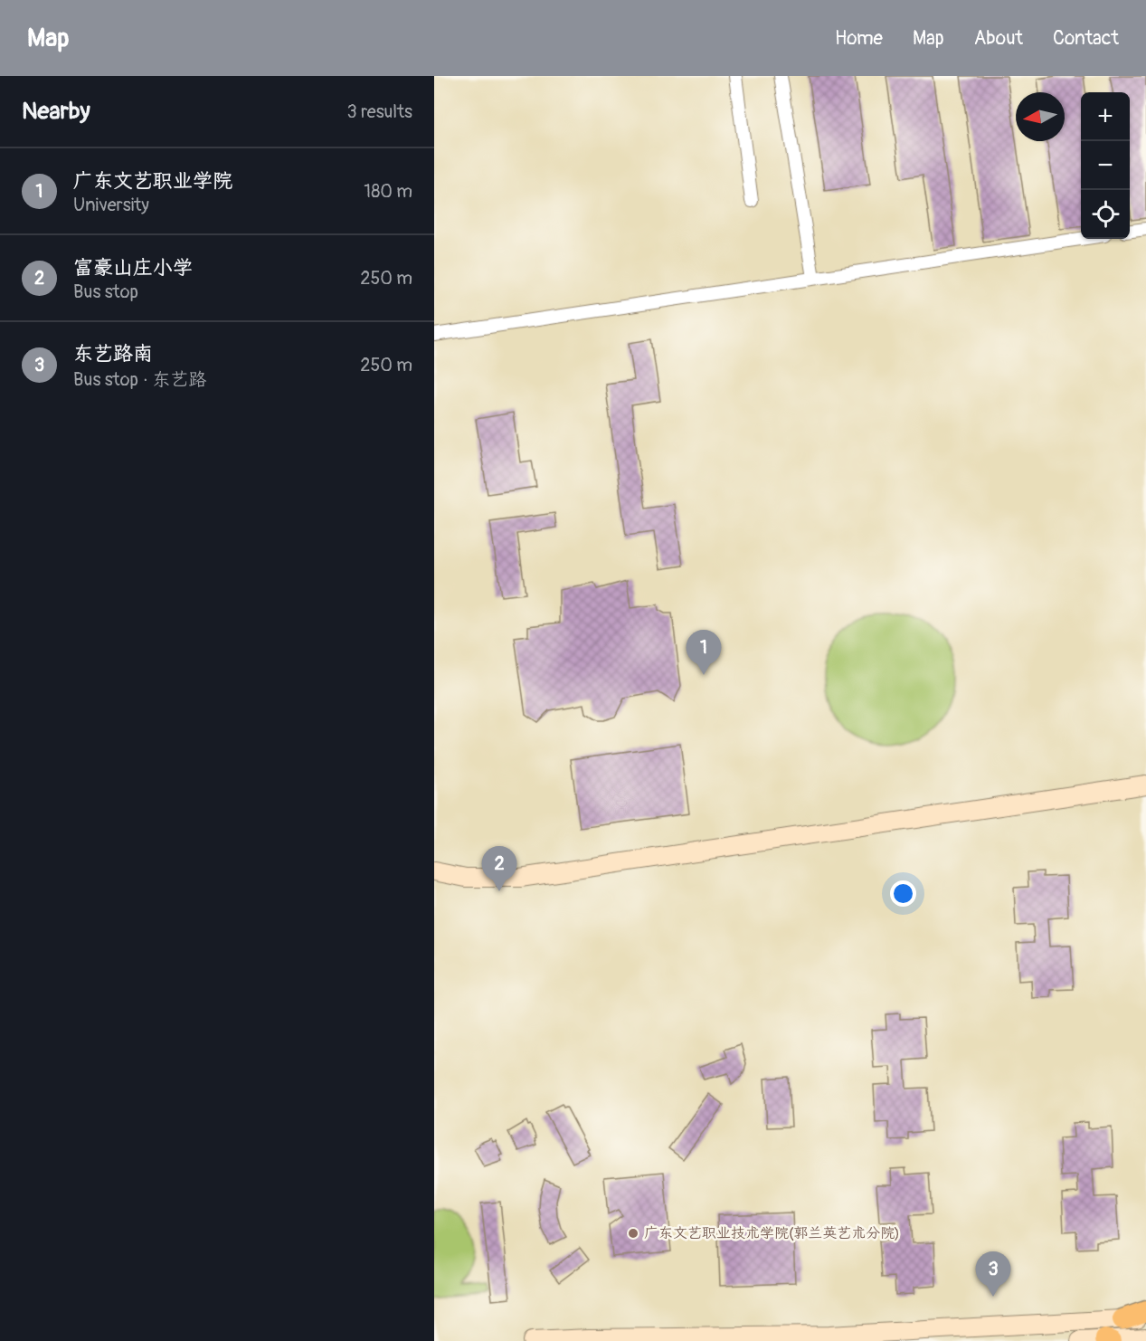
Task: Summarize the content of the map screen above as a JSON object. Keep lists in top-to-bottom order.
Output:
{
  "places": ["广东文艺职业技术学院(郭兰英艺术分院)"],
  "north": "left",
  "page": {
    "header": "Map",
    "nav": [
      "Home",
      "Map",
      "About",
      "Contact"
    ],
    "heading": ["Nearby", "3 results"],
    "map_buttons": ["+", "−"],
    "list": [
      {
        "mark": "1",
        "name": "广东文艺职业学院",
        "note": "University",
        "value": "180 m"
      },
      {
        "mark": "2",
        "name": "富豪山庄小学",
        "note": "Bus stop",
        "value": "250 m"
      },
      {
        "mark": "3",
        "name": "东艺路南",
        "note": "Bus stop · 东艺路",
        "value": "250 m"
      }
    ],
    "pins": ["1", "2", "3"]
  }
}
